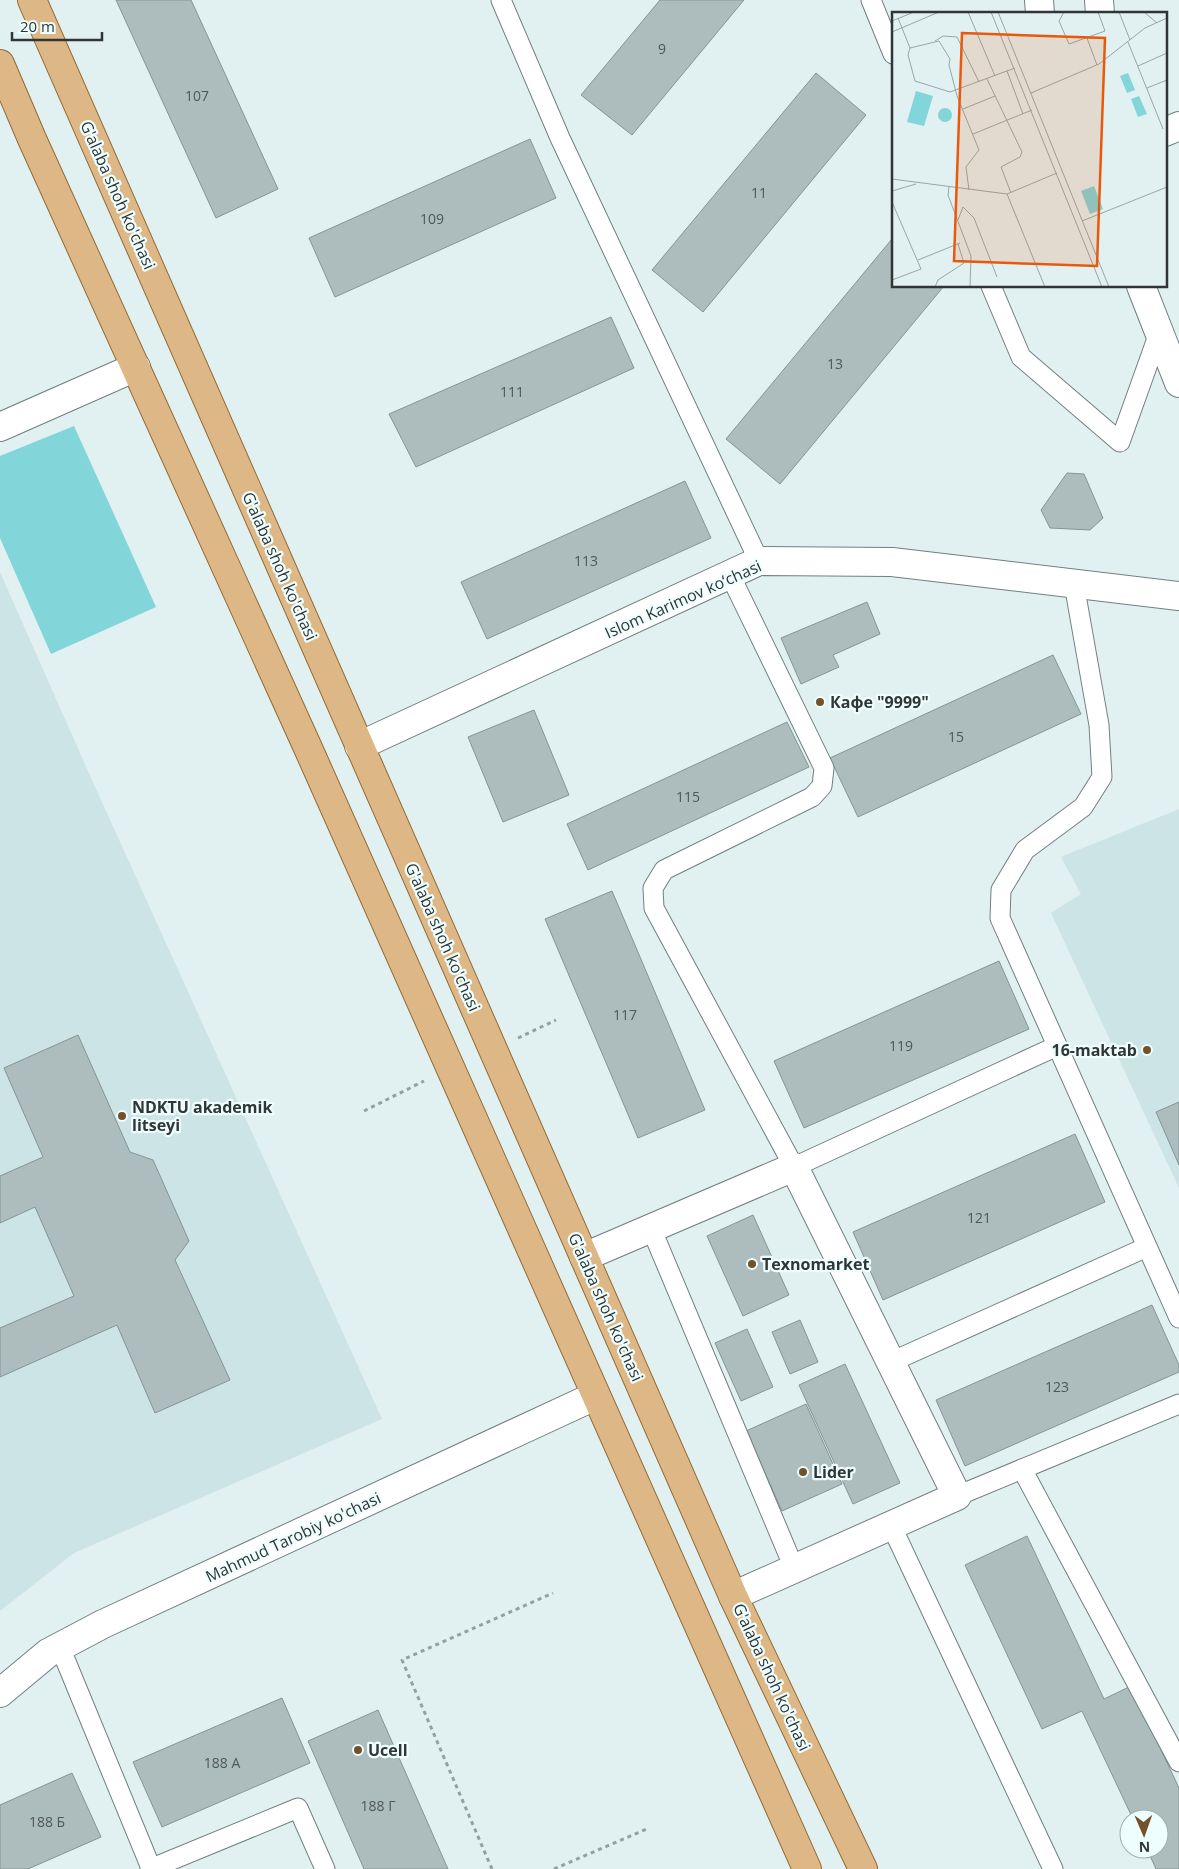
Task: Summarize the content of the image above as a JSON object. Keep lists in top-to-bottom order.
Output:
{
  "streets": {
    "main road": ["G'alaba shoh ko'chasi"],
    "street": ["Islom Karimov ko‘chasi", "Mahmud Tarobiy ko'chasi"]
  },
  "crossings": [
    ["G'alaba shoh ko'chasi", "Islom Karimov ko‘chasi"]
  ],
  "places": [
    "Кафе \"9999\"",
    "16-maktab",
    "NDKTU akademik litseyi",
    "Texnomarket",
    "Lider",
    "Ucell"
  ],
  "house_numbers": [
    "9",
    "107",
    "11",
    "109",
    "13",
    "111",
    "113",
    "15",
    "115",
    "117",
    "119",
    "121",
    "123",
    "188 А",
    "188 Г",
    "188 Б"
  ],
  "scale_bar": "20 m",
  "north": "bottom"
}
